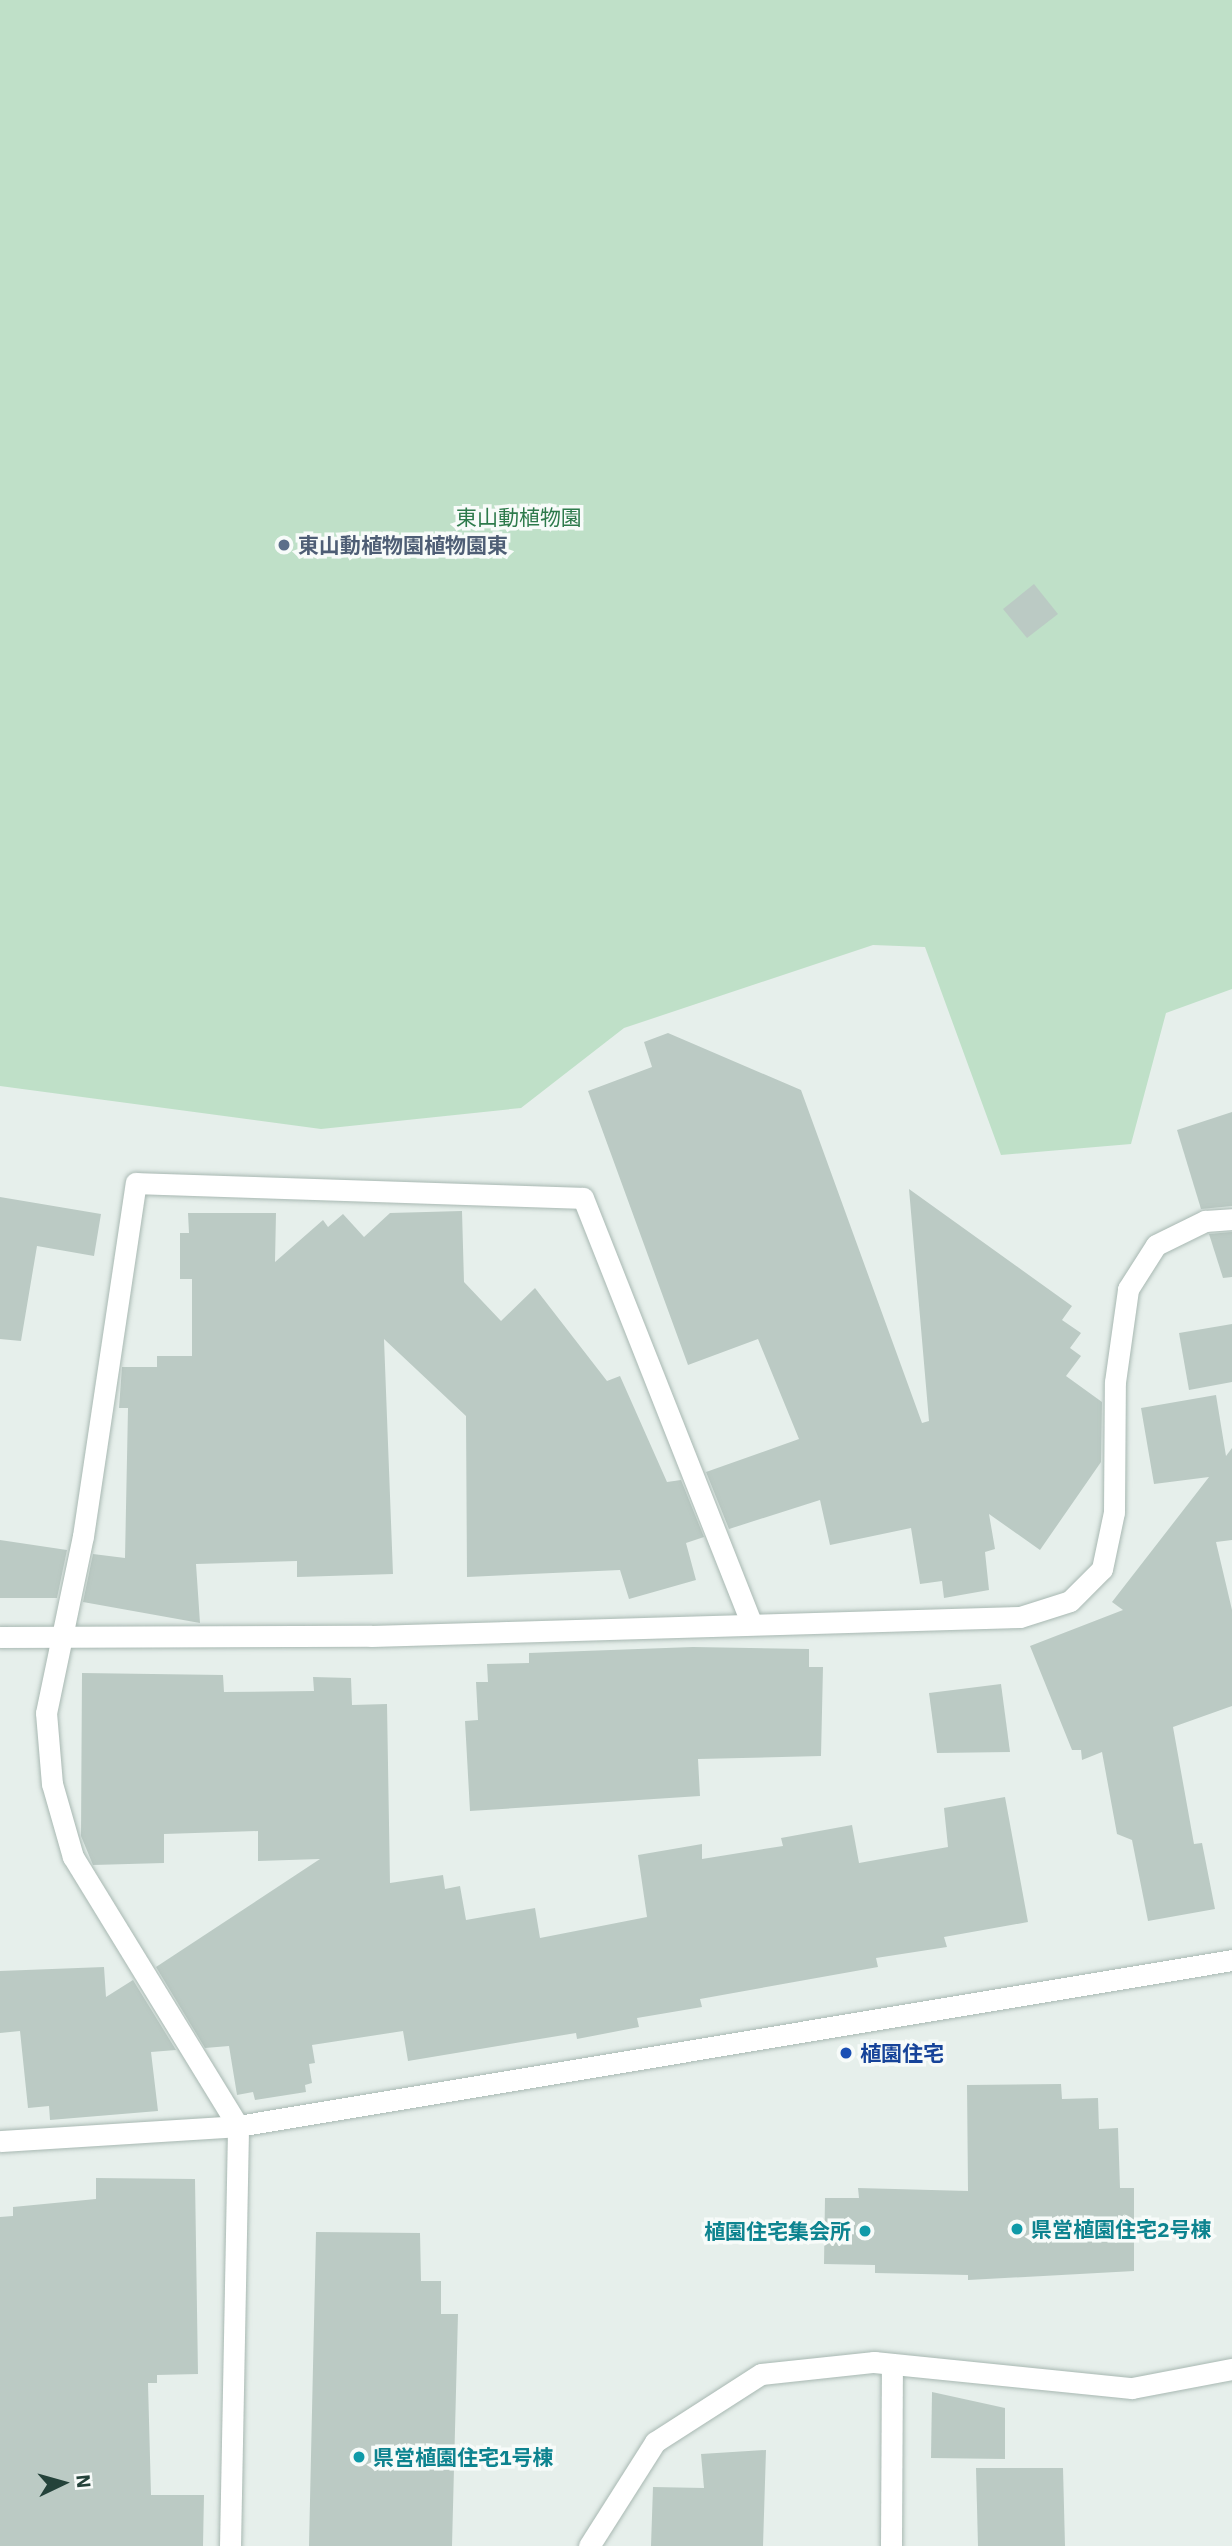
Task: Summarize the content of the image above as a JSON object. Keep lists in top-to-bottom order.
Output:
{
  "parks": ["東山動植物園"],
  "places": [
    "東山動植物園植物園東",
    "植園住宅",
    "県営植園住宅2号棟",
    "植園住宅集会所",
    "県営植園住宅1号棟"
  ],
  "north": "right"
}
